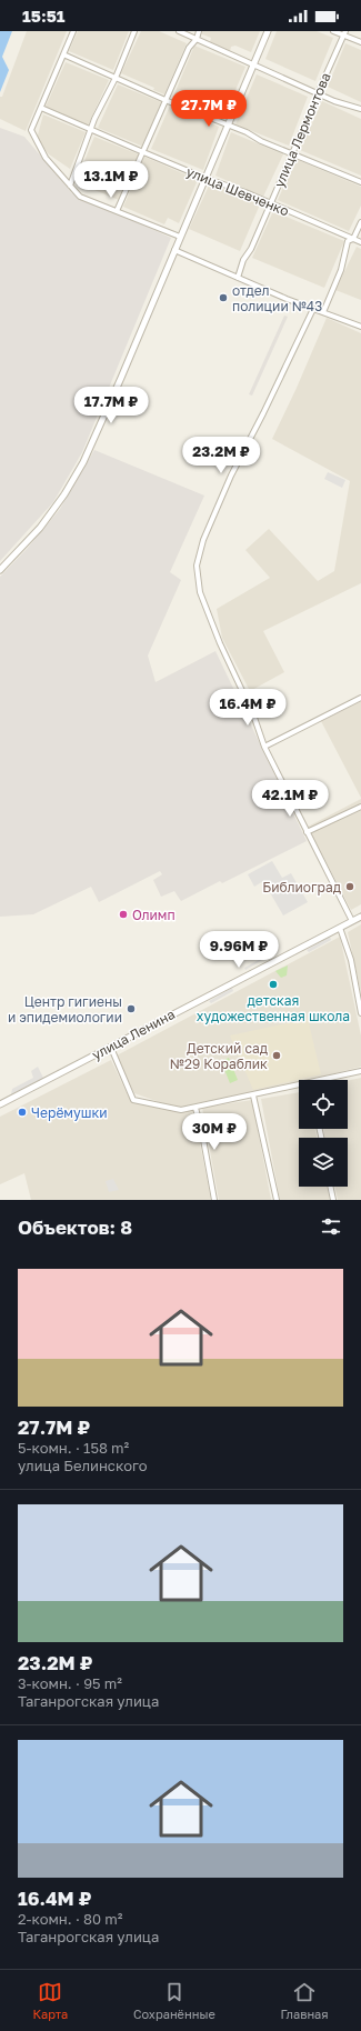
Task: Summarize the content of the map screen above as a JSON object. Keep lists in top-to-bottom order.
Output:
{
  "streets": {
    "street": ["улица Лермонтова", "улица Шевченко", "улица Ленина"]
  },
  "crossings": [
    ["улица Лермонтова", "улица Шевченко"]
  ],
  "places": [
    "отдел полиции №43",
    "Библиоград",
    "Олимп",
    "детская художественная школа",
    "Центр гигиены и эпидемиологии",
    "Детский сад №29 Кораблик",
    "Черёмушки"
  ],
  "page": {
    "status": "15:51",
    "price": [
      "27.7M ₽",
      "13.1M ₽",
      "17.7M ₽",
      "23.2M ₽",
      "16.4M ₽",
      "42.1M ₽",
      "9.96M ₽",
      "30M ₽"
    ],
    "heading": "Объектов: 8",
    "list": [
      {
        "name": "27.7M ₽",
        "note": "5-комн. · 158 m² · улица Белинского"
      },
      {
        "name": "23.2M ₽",
        "note": "3-комн. · 95 m² · Таганрогская улица"
      },
      {
        "name": "16.4M ₽",
        "note": "2-комн. · 80 m² · Таганрогская улица"
      }
    ],
    "tabs": ["Карта", "Сохранённые", "Главная"]
  }
}
